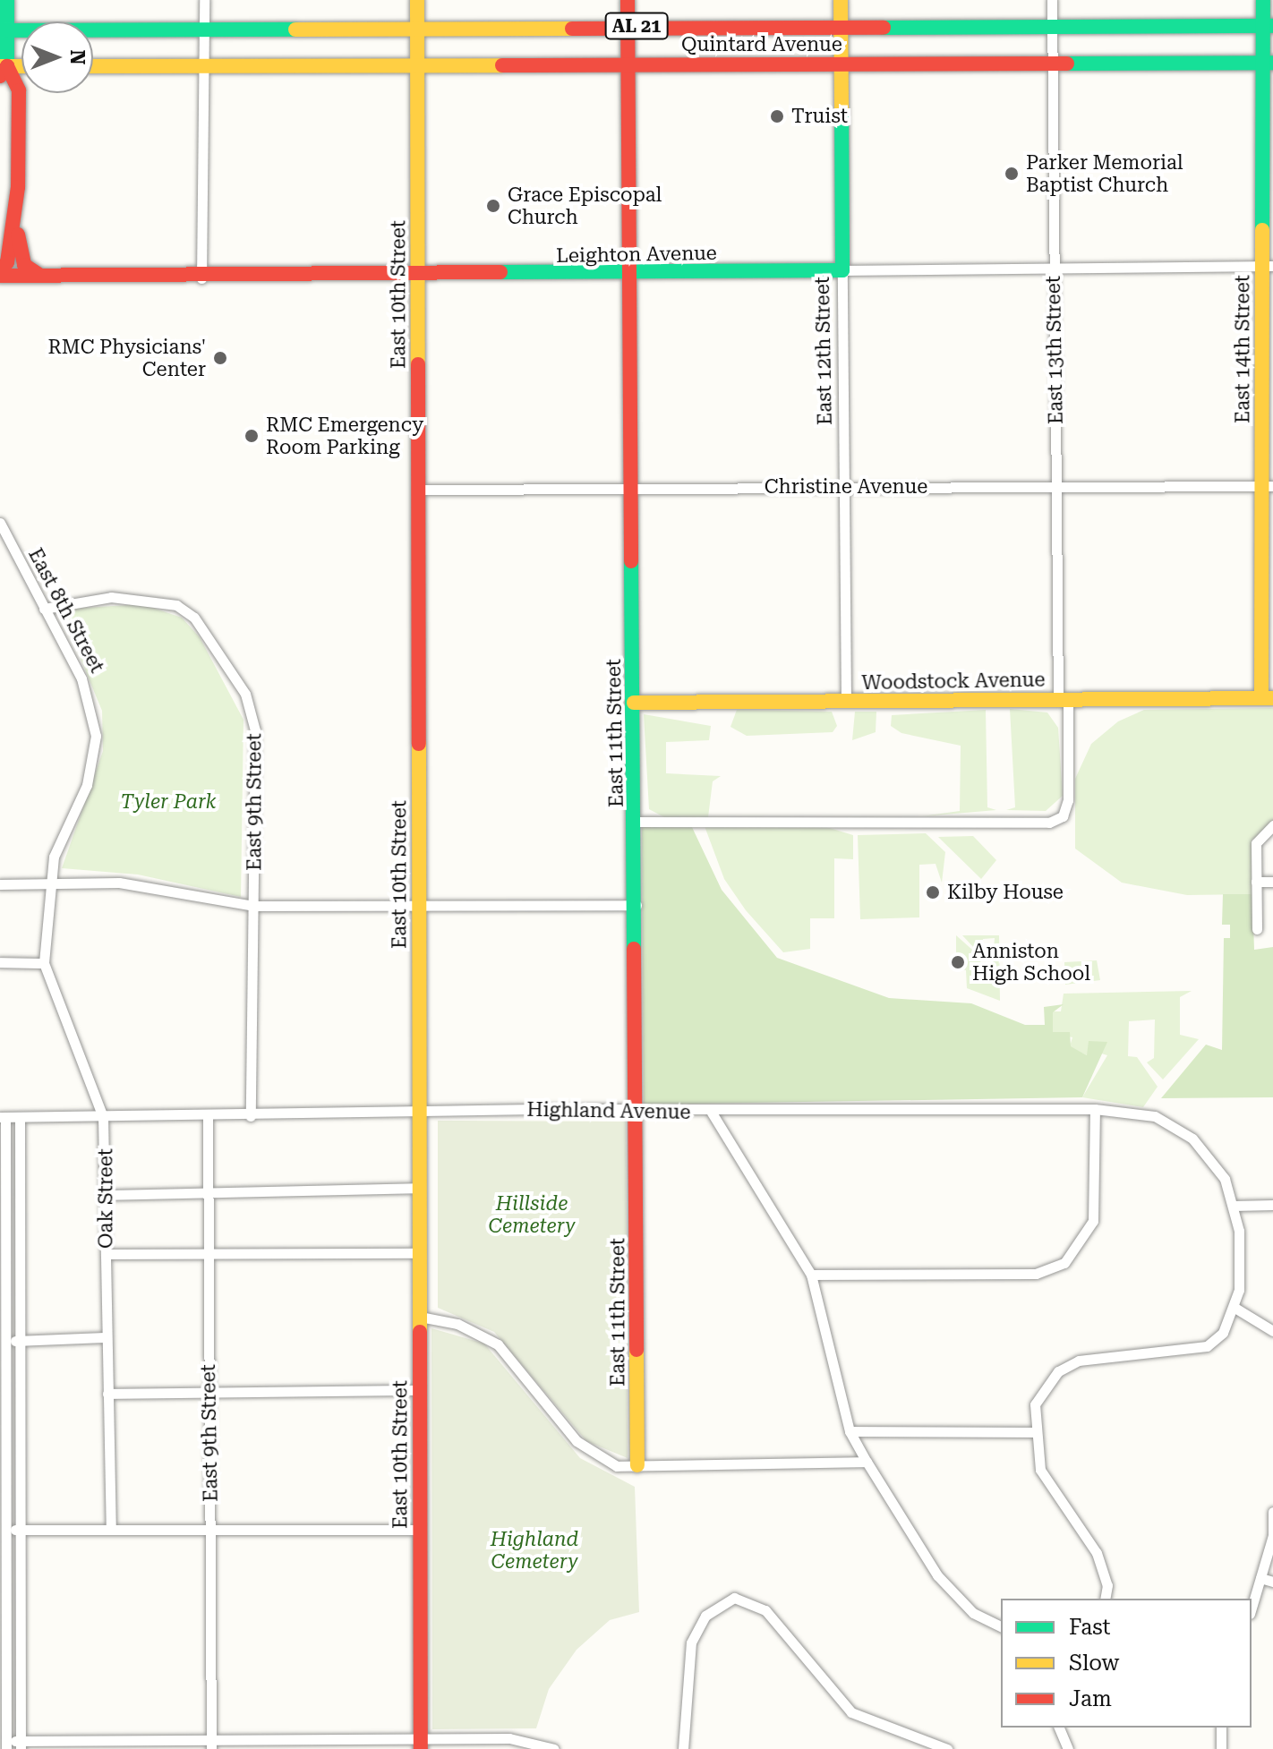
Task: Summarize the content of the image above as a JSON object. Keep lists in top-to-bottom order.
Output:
{
  "streets": {
    "main road": [
      "AL 21",
      "Quintard Avenue",
      "Leighton Avenue",
      "East 10th Street",
      "East 14th Street",
      "East 12th Street",
      "Woodstock Avenue",
      "East 11th Street"
    ],
    "street": [
      "East 13th Street",
      "Christine Avenue",
      "East 8th Street",
      "East 9th Street",
      "Highland Avenue",
      "Oak Street"
    ]
  },
  "crossings": [
    ["Quintard Avenue", "East 10th Street"],
    ["Quintard Avenue", "East 14th Street"],
    ["Quintard Avenue", "East 13th Street"],
    ["Quintard Avenue", "East 12th Street"],
    ["Quintard Avenue", "East 11th Street"],
    ["Leighton Avenue", "East 10th Street"],
    ["Leighton Avenue", "East 14th Street"],
    ["Leighton Avenue", "East 13th Street"],
    ["Leighton Avenue", "East 12th Street"],
    ["Leighton Avenue", "East 11th Street"],
    ["East 10th Street", "Christine Avenue"],
    ["East 10th Street", "Highland Avenue"],
    ["East 14th Street", "Christine Avenue"],
    ["East 14th Street", "Woodstock Avenue"],
    ["East 13th Street", "Christine Avenue"],
    ["East 13th Street", "Woodstock Avenue"],
    ["East 13th Street", "East 11th Street"],
    ["East 12th Street", "Christine Avenue"],
    ["East 12th Street", "Woodstock Avenue"],
    ["Christine Avenue", "East 11th Street"],
    ["East 8th Street", "East 9th Street"],
    ["East 8th Street", "Oak Street"],
    ["Woodstock Avenue", "East 11th Street"],
    ["East 11th Street", "Highland Avenue"],
    ["East 9th Street", "Highland Avenue"],
    ["Highland Avenue", "Oak Street"]
  ],
  "parks": ["Tyler Park", "Hillside Cemetery", "Highland Cemetery"],
  "places": [
    "Truist",
    "Parker Memorial Baptist Church",
    "Grace Episcopal Church",
    "RMC Physicians' Center",
    "RMC Emergency Room Parking",
    "Kilby House",
    "Anniston High School"
  ],
  "legend": ["Fast", "Slow", "Jam"],
  "north": "right"
}
